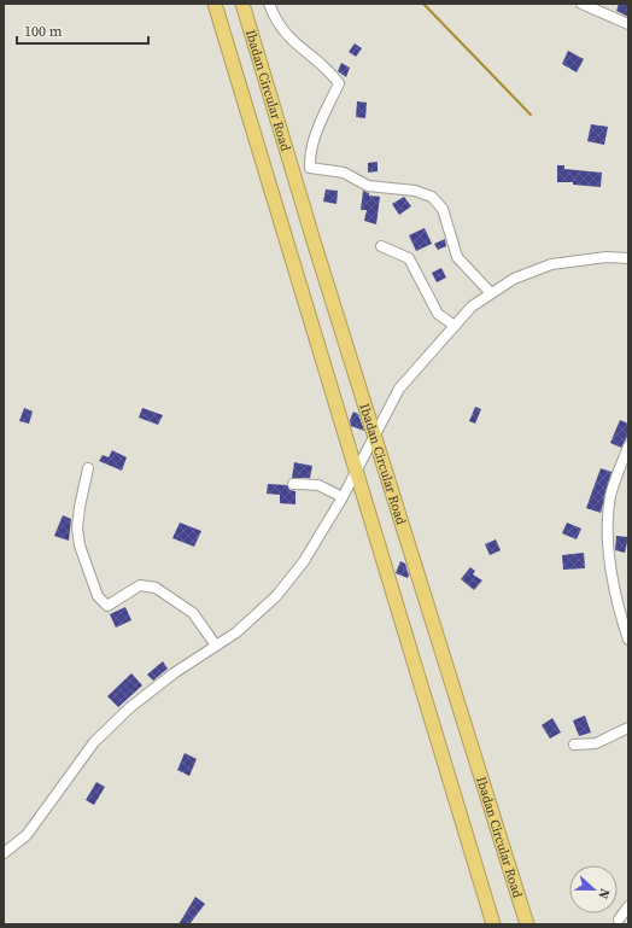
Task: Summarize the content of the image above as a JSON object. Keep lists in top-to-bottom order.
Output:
{
  "streets": {
    "highway": ["Ibadan Circular Road"]
  },
  "scale_bar": "100 m",
  "north": "right"
}
